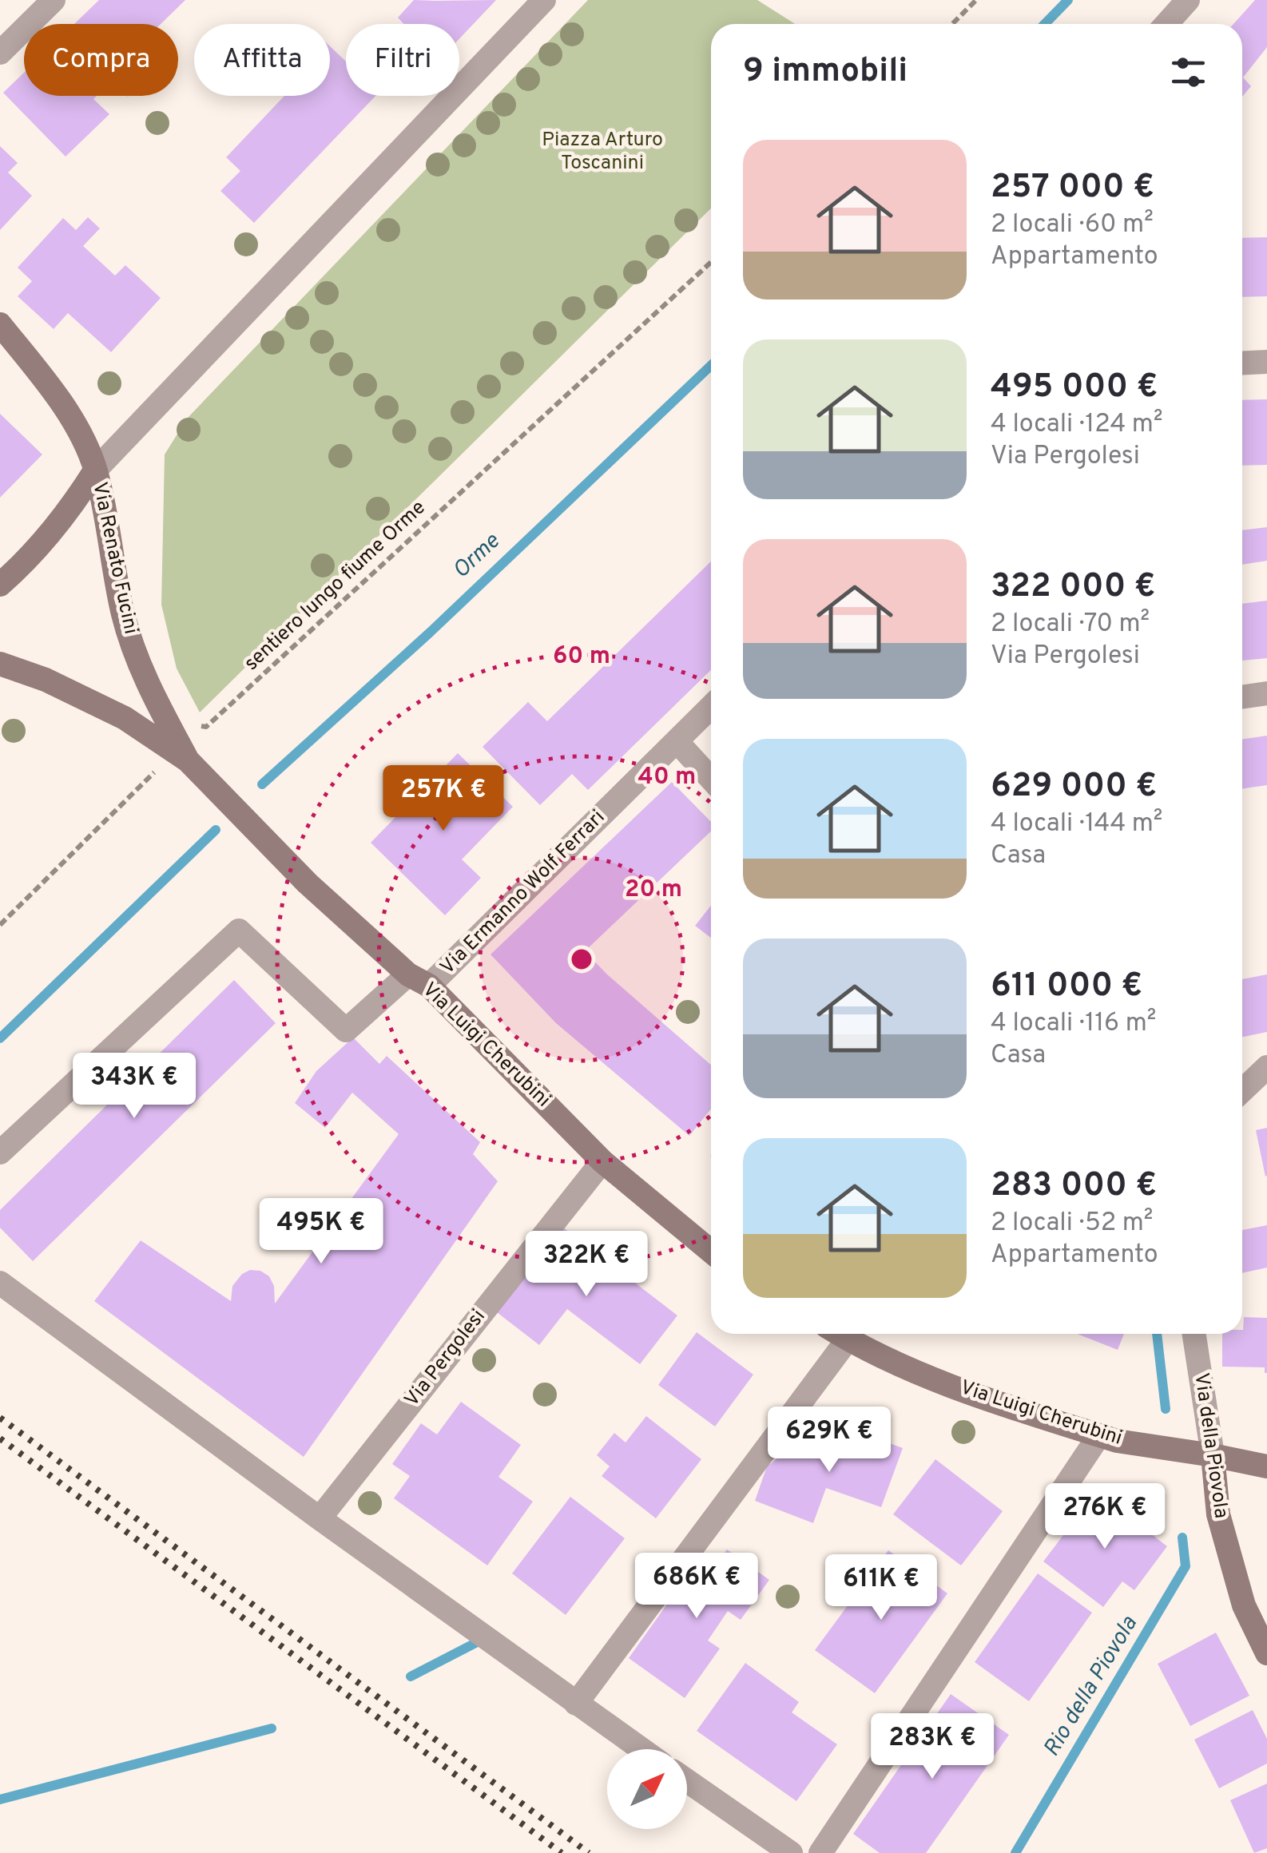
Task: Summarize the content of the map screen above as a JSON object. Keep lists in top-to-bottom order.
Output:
{
  "streets": {
    "main road": ["Via Renato Fucini", "Via Luigi Cherubini", "Via della Piovola"],
    "street": ["Via Ermanno Wolf Ferrari", "Via Pergolesi"],
    "path": ["sentiero lungo fiume Orme"]
  },
  "crossings": [
    ["Via Renato Fucini", "sentiero lungo fiume Orme"],
    ["Via Renato Fucini", "Via Luigi Cherubini"],
    ["Via Ermanno Wolf Ferrari", "Via Luigi Cherubini"],
    ["Via Luigi Cherubini", "Via Pergolesi"],
    ["Via Luigi Cherubini", "Via della Piovola"]
  ],
  "water": ["Orme", "Rio della Piovola"],
  "parks": ["Piazza Arturo Toscanini"],
  "north": "top right",
  "page": {
    "chip": ["Compra", "Affitta", "Filtri"],
    "heading": "9 immobili",
    "list": [
      {
        "name": "257 000 €",
        "note": "2 locali · 60 m² · Appartamento"
      },
      {
        "name": "495 000 €",
        "note": "4 locali · 124 m² · Via Pergolesi"
      },
      {
        "name": "322 000 €",
        "note": "2 locali · 70 m² · Via Pergolesi"
      },
      {
        "name": "629 000 €",
        "note": "4 locali · 144 m² · Casa"
      },
      {
        "name": "611 000 €",
        "note": "4 locali · 116 m² · Casa"
      },
      {
        "name": "283 000 €",
        "note": "2 locali · 52 m² · Appartamento"
      }
    ],
    "price": [
      "257K €",
      "343K €",
      "495K €",
      "322K €",
      "629K €",
      "276K €",
      "686K €",
      "611K €",
      "283K €"
    ]
  },
  "rings": ["60 m", "40 m", "20 m"]
}
